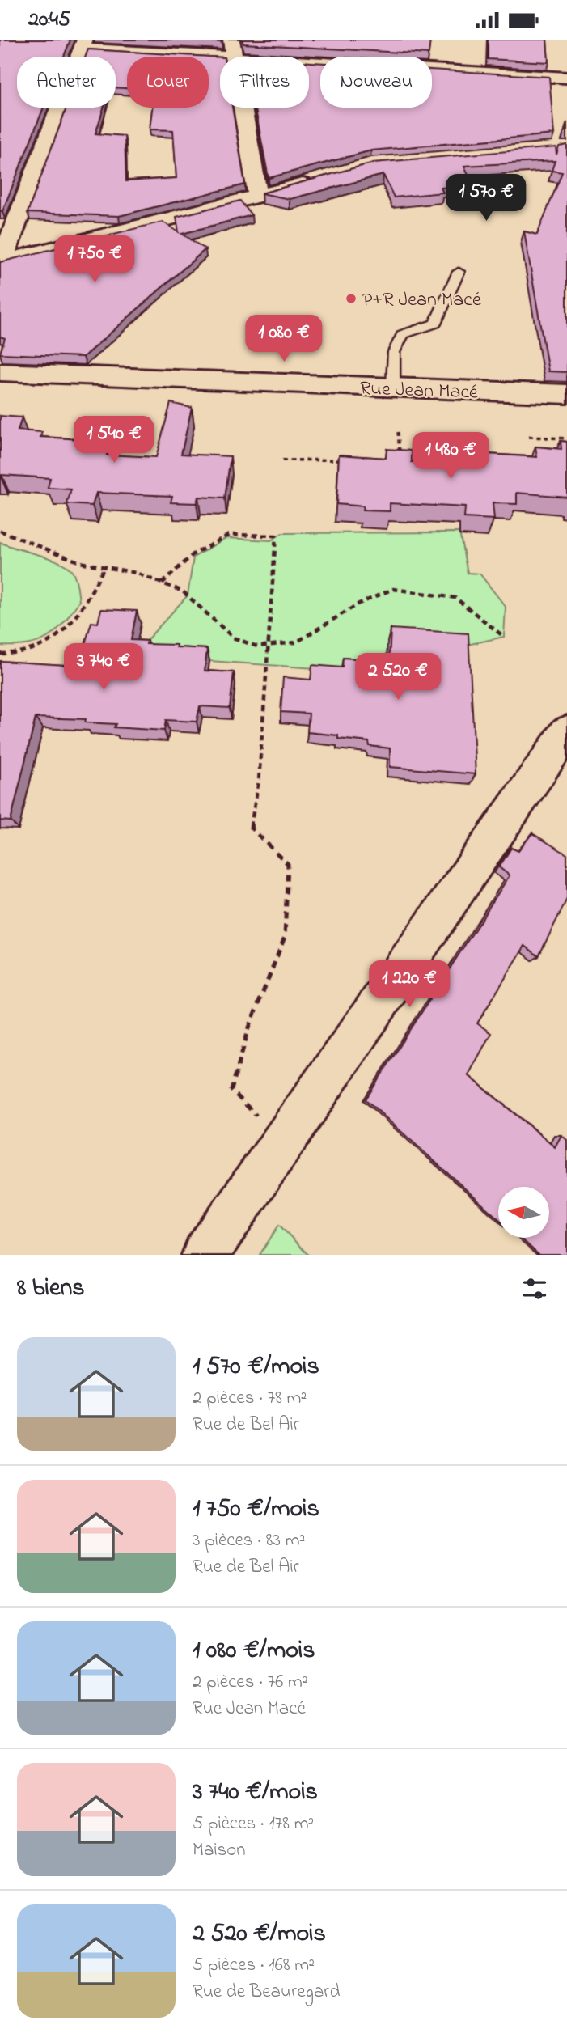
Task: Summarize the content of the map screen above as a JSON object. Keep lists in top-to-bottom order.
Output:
{
  "streets": {
    "street": ["Rue Jean Macé"]
  },
  "places": ["P+R Jean Macé"],
  "north": "left",
  "page": {
    "status": "20:45",
    "chip": [
      "Acheter",
      "Louer",
      "Filtres",
      "Nouveau"
    ],
    "price": [
      "1 570 €",
      "1 750 €",
      "1 080 €",
      "1 540 €",
      "1 480 €",
      "3 740 €",
      "2 520 €",
      "1 220 €"
    ],
    "heading": "8 biens",
    "list": [
      {
        "name": "1 570 €/mois",
        "note": "2 pièces · 78 m² · Rue de Bel Air"
      },
      {
        "name": "1 750 €/mois",
        "note": "3 pièces · 83 m² · Rue de Bel Air"
      },
      {
        "name": "1 080 €/mois",
        "note": "2 pièces · 76 m² · Rue Jean Macé"
      },
      {
        "name": "3 740 €/mois",
        "note": "5 pièces · 178 m² · Maison"
      },
      {
        "name": "2 520 €/mois",
        "note": "5 pièces · 168 m² · Rue de Beauregard"
      }
    ]
  }
}
